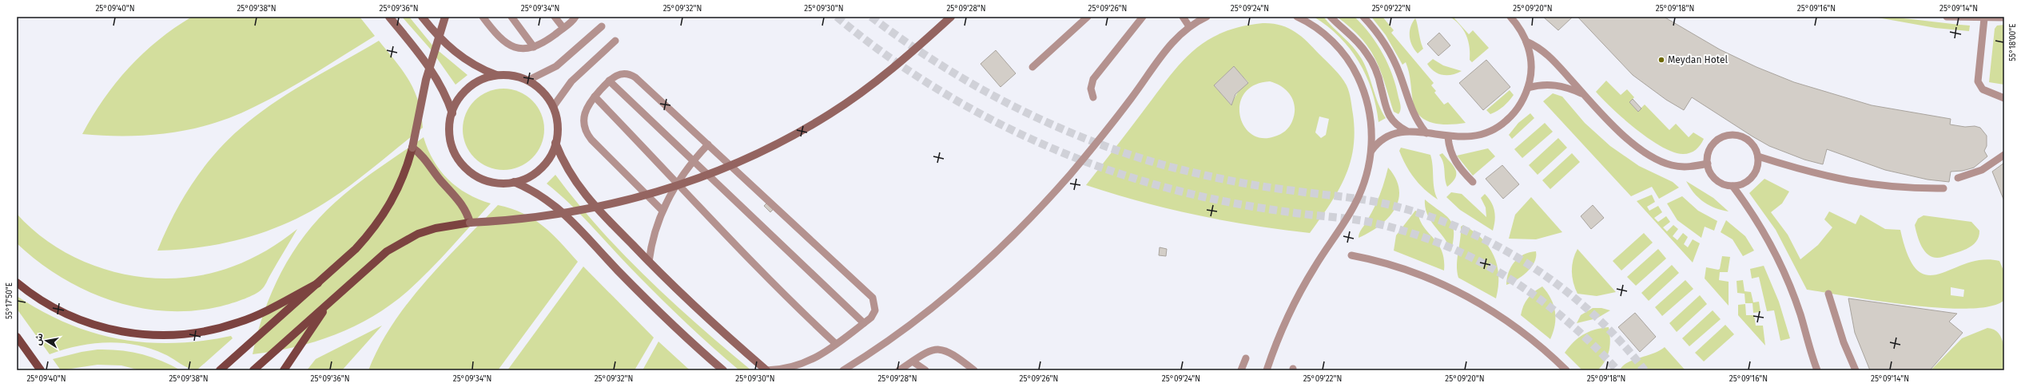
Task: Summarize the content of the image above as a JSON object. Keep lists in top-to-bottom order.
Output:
{
  "places": ["Meydan Hotel"],
  "north": "left",
  "coordinates": [
    "25°09'40\"N",
    "25°09'38\"N",
    "25°09'36\"N",
    "25°09'34\"N",
    "25°09'32\"N",
    "25°09'30\"N",
    "25°09'28\"N",
    "25°09'26\"N",
    "25°09'24\"N",
    "25°09'22\"N",
    "25°09'20\"N",
    "25°09'18\"N",
    "25°09'16\"N",
    "25°09'14\"N",
    "55°18'00\"E",
    "55°17'50\"E"
  ]
}
